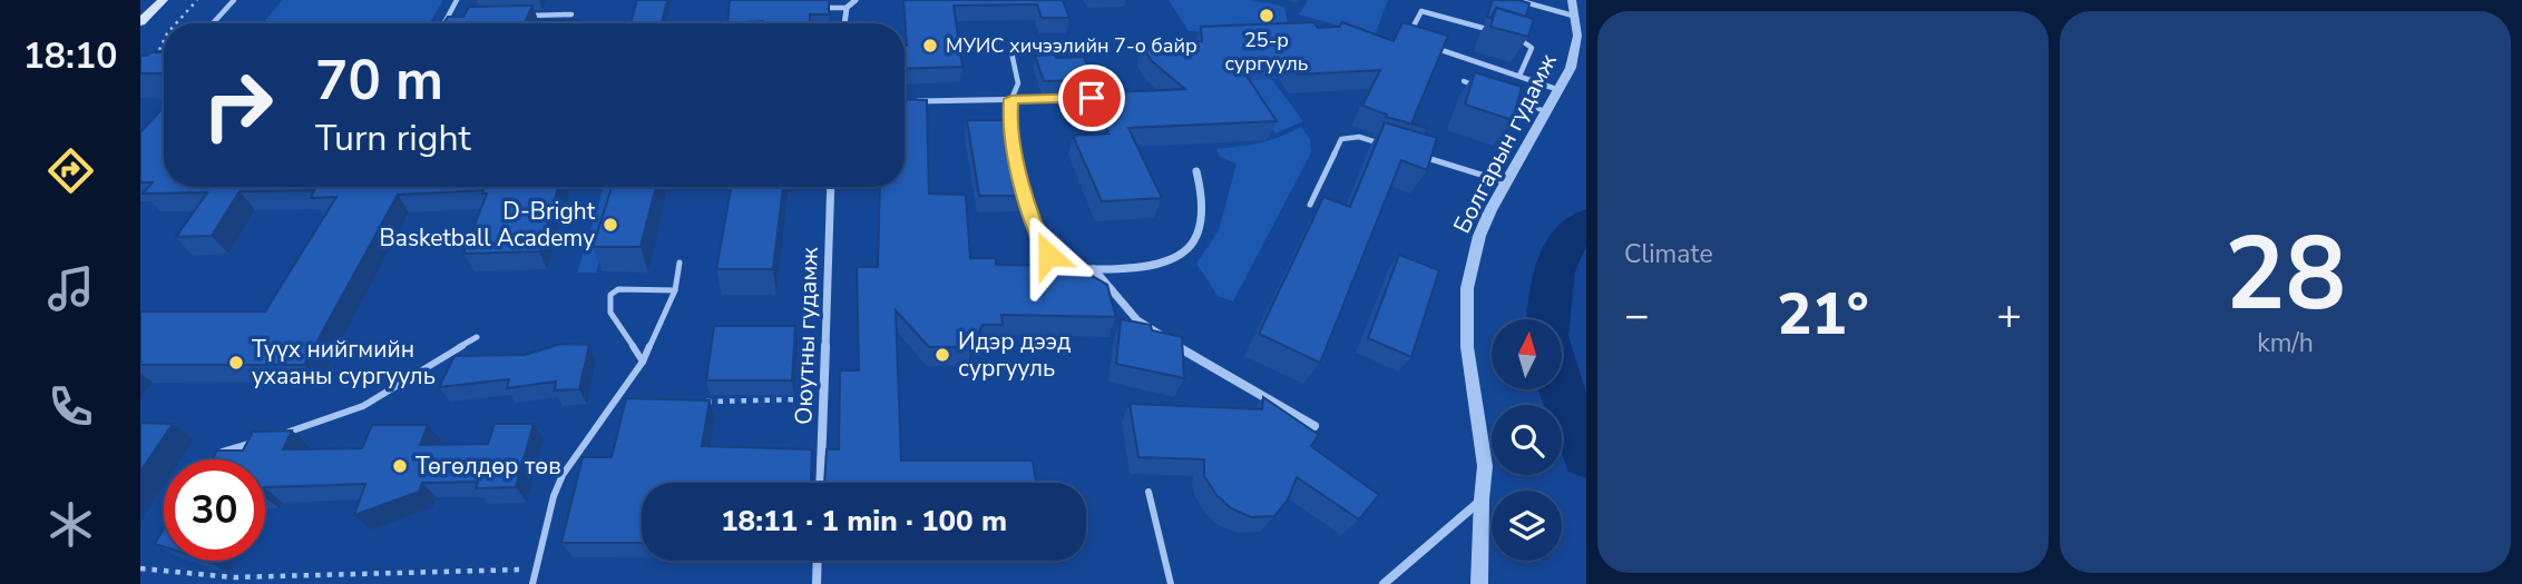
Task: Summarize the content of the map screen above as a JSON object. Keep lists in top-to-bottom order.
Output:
{
  "streets": {
    "street": ["Болгарын гудамж", "Оюутны гудамж"]
  },
  "places": [
    "25-р сургууль",
    "МУИС хичээлийн 7-о байр",
    "D-Bright Basketball Academy",
    "Идэр дээд сургууль",
    "Түүх нийгмийн ухааны сургууль",
    "Төгөлдөр төв"
  ],
  "north": "top",
  "page": {
    "tabs": "18:10",
    "tile": [
      "Climate",
      ["28", "km/h"]
    ],
    "turn": ["70 m", "Turn right"],
    "heat": ["−", "21°", "+"],
    "limit": "30",
    "trip": "18:11 · 1 min · 100 m"
  }
}
